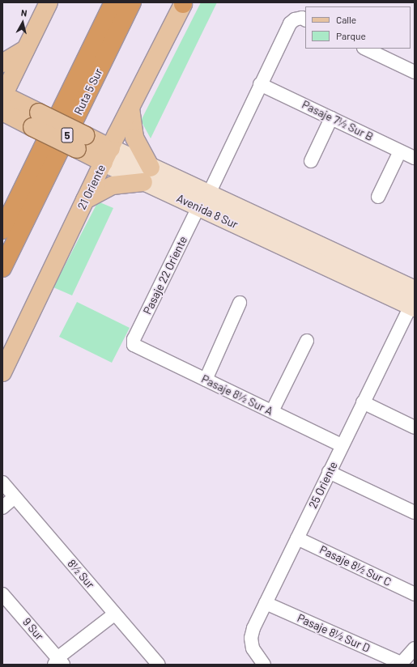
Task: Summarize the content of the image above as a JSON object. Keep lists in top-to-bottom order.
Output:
{
  "streets": {
    "highway": ["Ruta 5 Sur", "5"],
    "main road": ["21 Oriente", "Avenida 8 Sur"],
    "street": [
      "Pasaje 7½ Sur B",
      "Pasaje 22 Oriente",
      "Pasaje 8½ Sur A",
      "25 Oriente",
      "Pasaje 8½ Sur C",
      "8½ Sur",
      "9 Sur",
      "Pasaje 8½ Sur D"
    ]
  },
  "crossings": [
    ["21 Oriente", "Avenida 8 Sur"],
    ["Avenida 8 Sur", "Pasaje 22 Oriente"],
    ["Avenida 8 Sur", "25 Oriente"],
    ["Pasaje 22 Oriente", "Pasaje 8½ Sur A"],
    ["Pasaje 8½ Sur A", "25 Oriente"],
    ["25 Oriente", "Pasaje 8½ Sur C"],
    ["25 Oriente", "Pasaje 8½ Sur D"]
  ],
  "legend": ["Calle", "Parque"],
  "north": "top"
}
